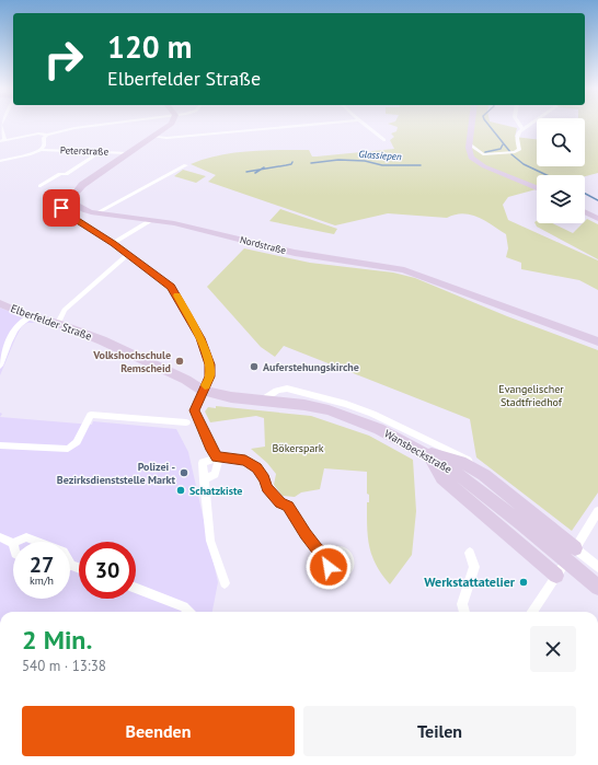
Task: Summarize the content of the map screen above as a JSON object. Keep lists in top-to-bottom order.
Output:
{
  "streets": {
    "main road": ["Nordstraße", "Elberfelder Straße", "Wansbeckstraße"],
    "street": ["Peterstraße"]
  },
  "crossings": [
    ["Elberfelder Straße", "Wansbeckstraße"]
  ],
  "water": ["Glassiepen"],
  "parks": ["Evangelischer Stadtfriedhof", "Bökerspark"],
  "places": [
    "Volkshochschule Remscheid",
    "Auferstehungskirche",
    "Polizei - Bezirksdienststelle Markt",
    "Schatzkiste",
    "Werkstattatelier"
  ],
  "page": {
    "turn": ["120 m", "Elberfelder Straße"],
    "speed": "27 km/h",
    "limit": "30",
    "heading": ["2 Min.", "540 m · 13:38"],
    "buttons": ["Beenden", "Teilen"]
  }
}
